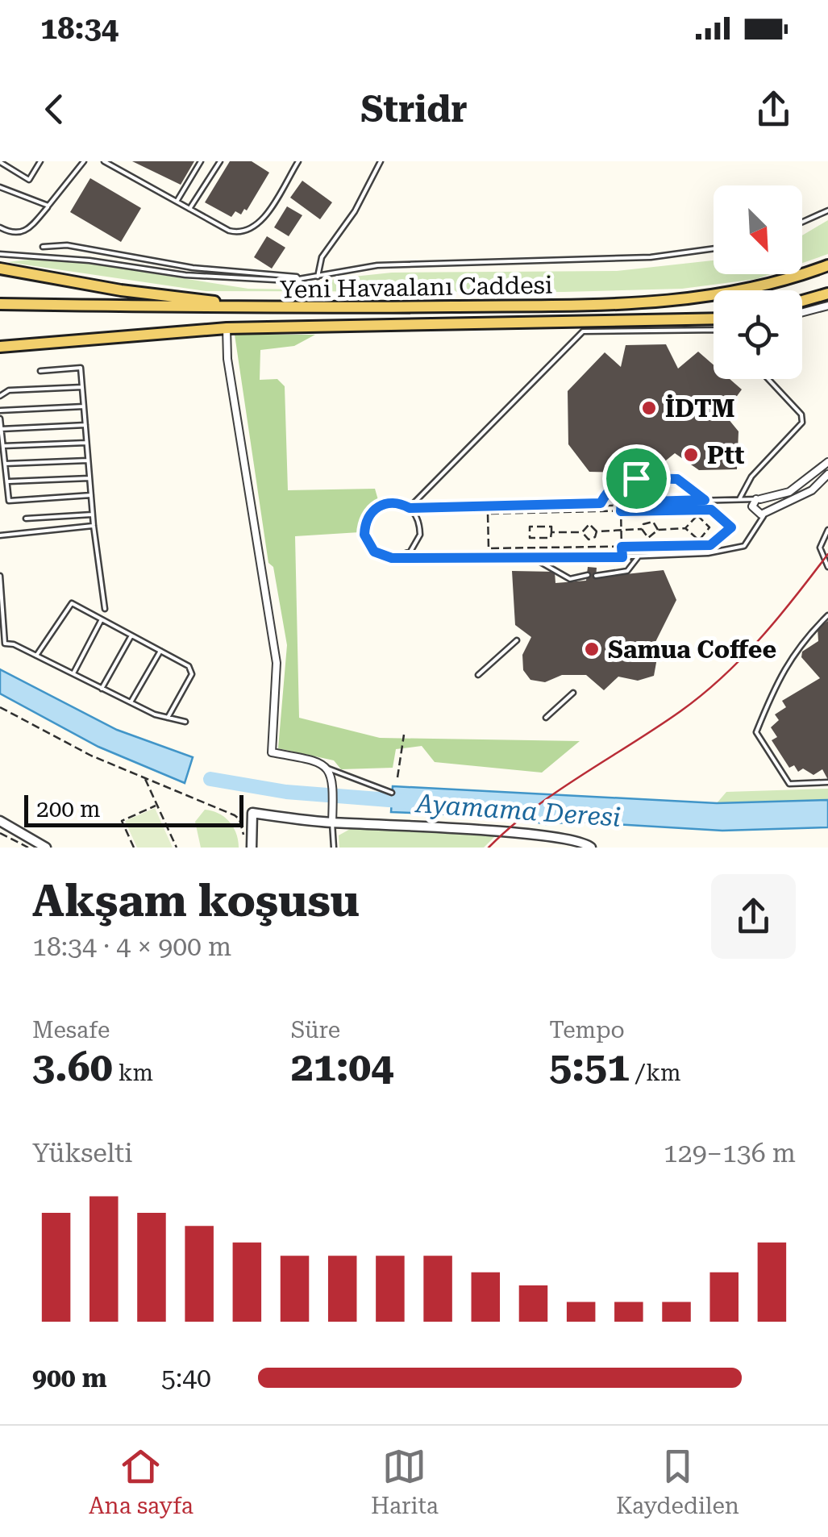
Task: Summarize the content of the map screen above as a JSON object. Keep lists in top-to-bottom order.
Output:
{
  "streets": {
    "main road": ["Yeni Havaalanı Caddesi"]
  },
  "water": ["Ayamama Deresi"],
  "places": ["İDTM", "Ptt", "Samua Coffee"],
  "scale_bar": "200 m",
  "north": "bottom right",
  "page": {
    "status": "18:34",
    "header": "Stridr",
    "scale": "200 m",
    "heading": ["Akşam koşusu", "18:34 · 4 × 900 m"],
    "stats": [
      ["Mesafe", "3.60 km"],
      ["Süre", "21:04"],
      ["Tempo", "5:51 /km"]
    ],
    "chart": ["Yükselti", "129–136 m"],
    "list": [
      {
        "name": "900 m",
        "note": "5:40"
      }
    ],
    "tabs": ["Ana sayfa", "Harita", "Kaydedilen"]
  }
}
